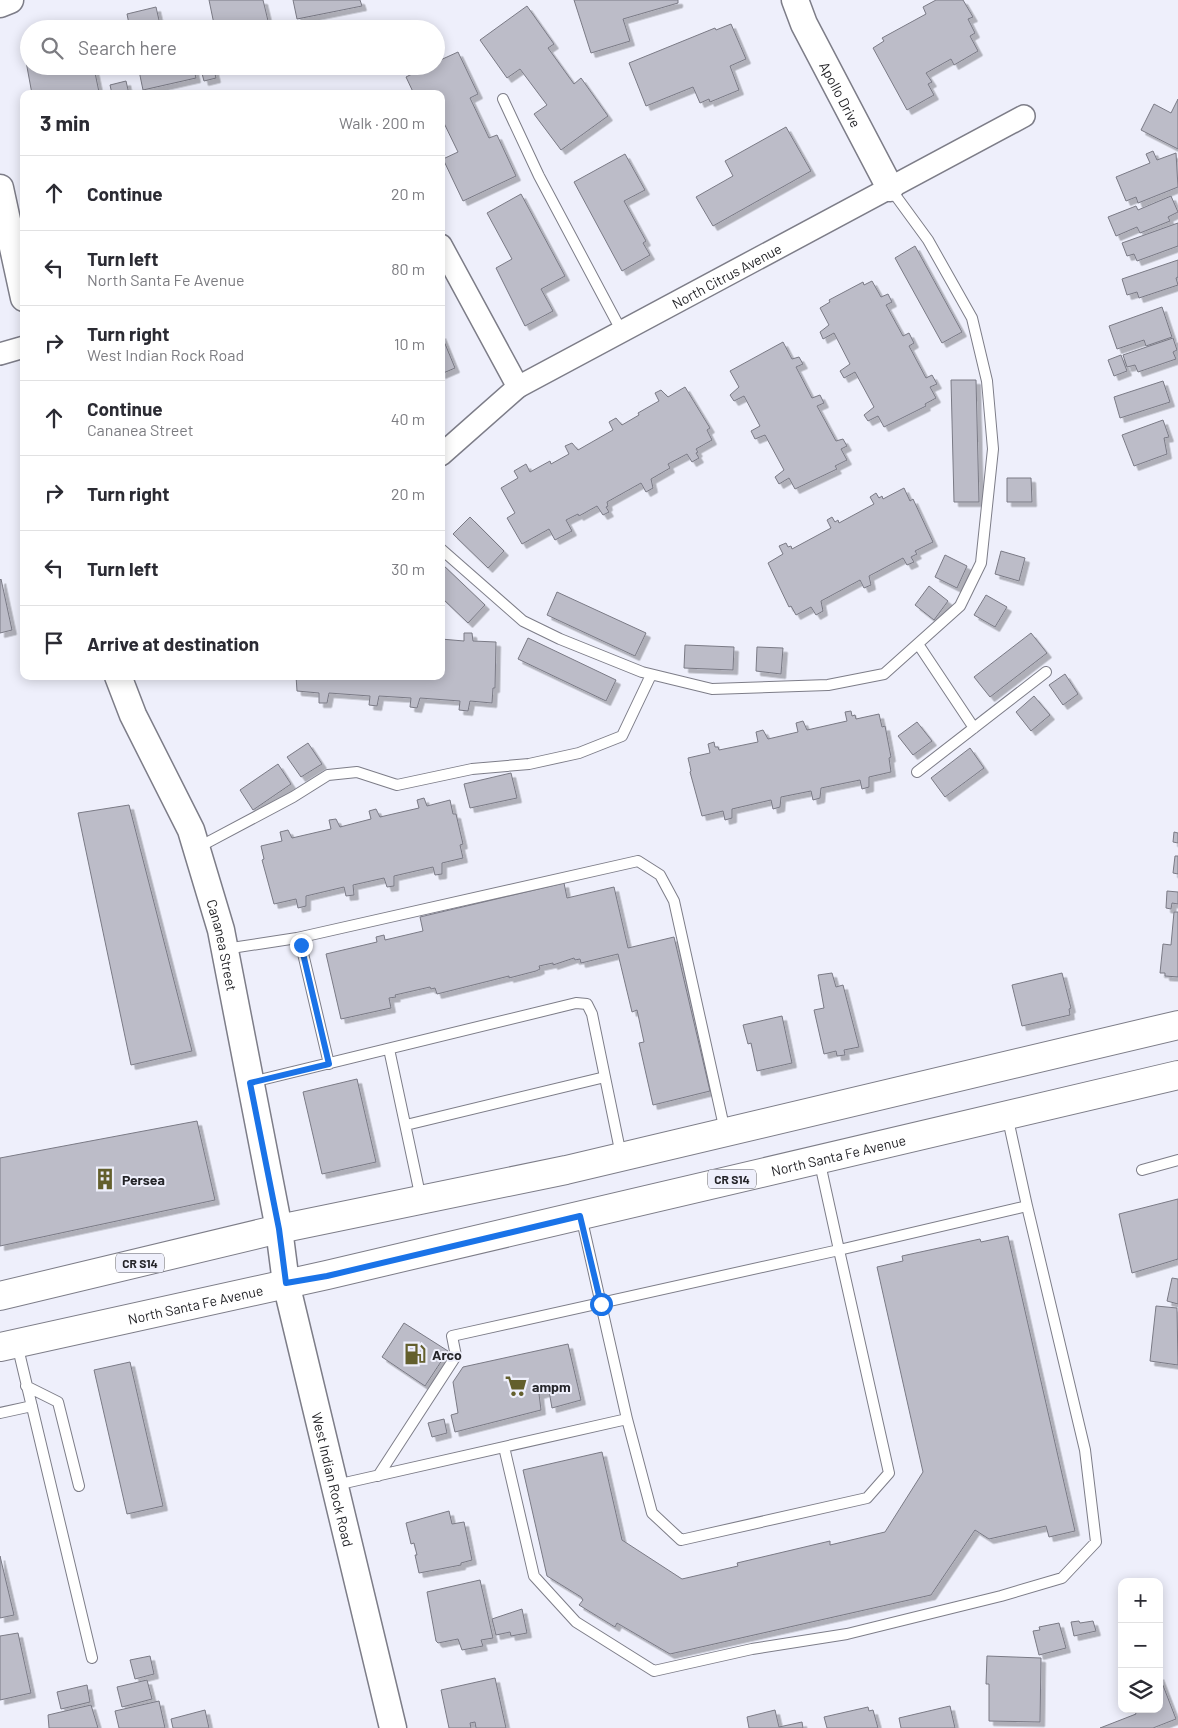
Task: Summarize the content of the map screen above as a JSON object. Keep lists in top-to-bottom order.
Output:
{
  "streets": {
    "main road": ["North Santa Fe Avenue", "CR S14"],
    "street": [
      "Apollo Drive",
      "North Citrus Avenue",
      "Cananea Street",
      "West Indian Rock Road"
    ]
  },
  "crossings": [
    ["Apollo Drive", "North Citrus Avenue"],
    ["Cananea Street", "CR S14"],
    ["Cananea Street", "West Indian Rock Road"],
    ["North Santa Fe Avenue", "West Indian Rock Road"],
    ["CR S14", "West Indian Rock Road"]
  ],
  "places": {
    "building": ["Persea"],
    "fuel station": ["Arco"],
    "supermarket": ["ampm"]
  },
  "page": {
    "search": "Search here",
    "heading": ["3 min", "Walk · 200 m"],
    "list": [
      ["Continue", "20 m"],
      ["Turn left", "North Santa Fe Avenue", "80 m"],
      ["Turn right", "West Indian Rock Road", "10 m"],
      ["Continue", "Cananea Street", "40 m"],
      ["Turn right", "20 m"],
      ["Turn left", "30 m"],
      "Arrive at destination"
    ],
    "map_buttons": ["+", "−"]
  }
}
